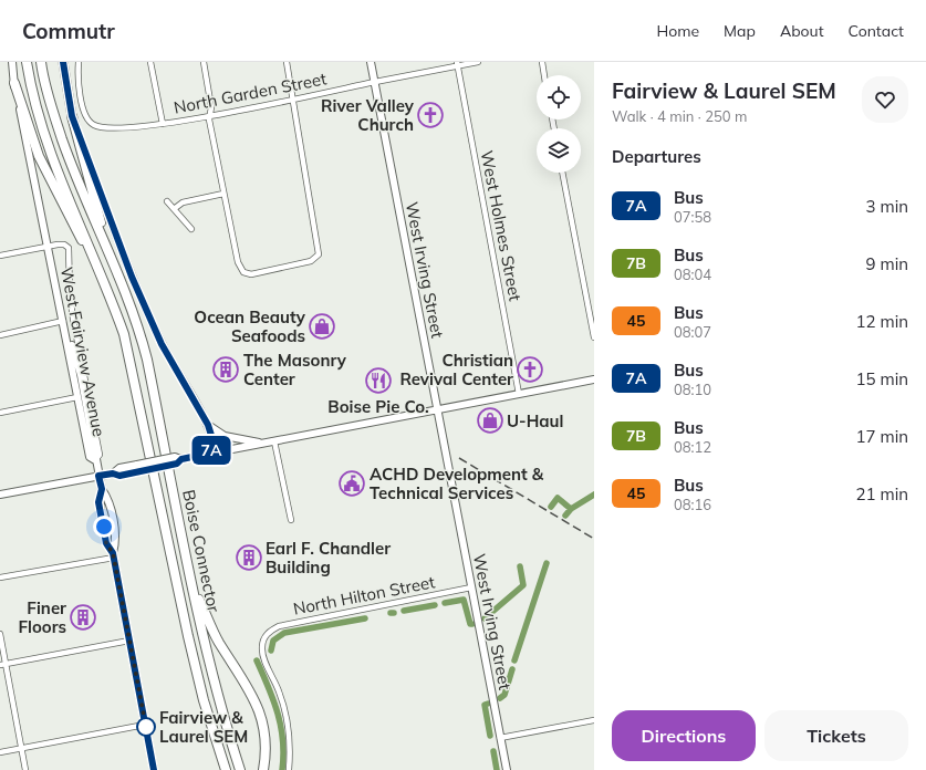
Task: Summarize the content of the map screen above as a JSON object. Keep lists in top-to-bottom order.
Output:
{
  "streets": {
    "highway": ["Boise Connector"],
    "main road": ["West Irving Street", "West Fairview Avenue"],
    "street": ["North Garden Street", "West Holmes Street", "North Hilton Street"]
  },
  "crossings": [
    ["North Garden Street", "West Holmes Street"],
    ["North Garden Street", "West Irving Street"],
    ["West Irving Street", "North Hilton Street"]
  ],
  "places": {
    "church": ["River Valley Church", "Christian Revival Center"],
    "shop": ["Ocean Beauty Seafoods", "U-Haul"],
    "building": ["The Masonry Center", "Earl F. Chandler Building", "Finer Floors"],
    "restaurant": ["Boise Pie Co."],
    "public building": ["ACHD Development & Technical Services"],
    "other": ["Fairview & Laurel SEM"]
  },
  "lines": ["bus line 7A"],
  "page": {
    "header": "Commutr",
    "nav": [
      "Home",
      "Map",
      "About",
      "Contact"
    ],
    "on_map": "7A",
    "heading": [
      ["Fairview & Laurel SEM", "Walk · 4 min · 250 m"],
      "Departures"
    ],
    "list": [
      {
        "mark": "7A",
        "name": "Bus",
        "note": "07:58",
        "value": "3 min"
      },
      {
        "mark": "7B",
        "name": "Bus",
        "note": "08:04",
        "value": "9 min"
      },
      {
        "mark": "45",
        "name": "Bus",
        "note": "08:07",
        "value": "12 min"
      },
      {
        "mark": "7A",
        "name": "Bus",
        "note": "08:10",
        "value": "15 min"
      },
      {
        "mark": "7B",
        "name": "Bus",
        "note": "08:12",
        "value": "17 min"
      },
      {
        "mark": "45",
        "name": "Bus",
        "note": "08:16",
        "value": "21 min"
      }
    ],
    "buttons": ["Directions", "Tickets"]
  }
}
